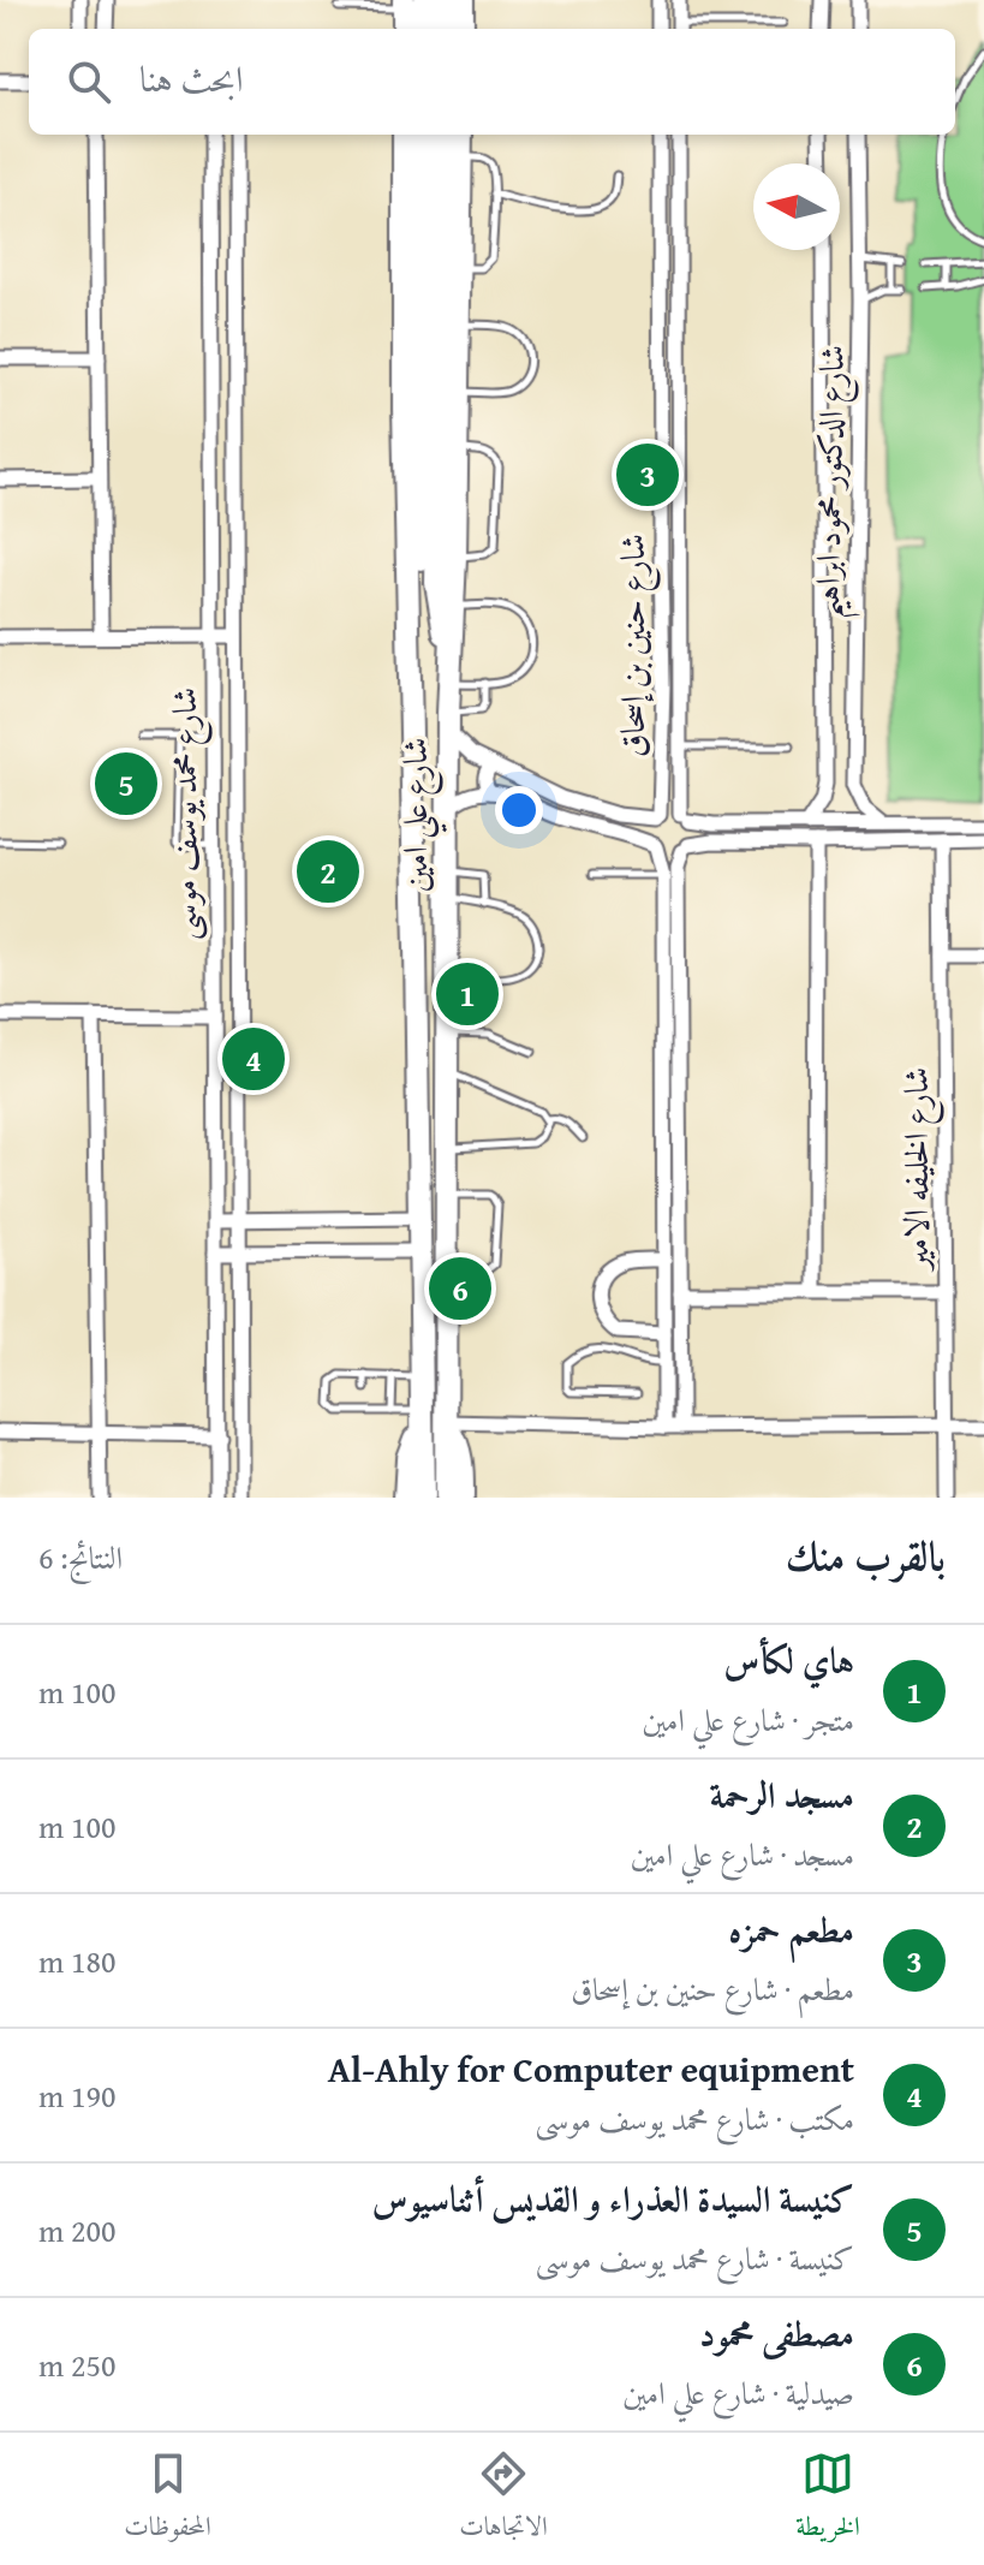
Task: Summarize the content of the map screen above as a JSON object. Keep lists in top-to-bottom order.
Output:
{
  "streets": {
    "main road": ["شارع علي امين"],
    "street": [
      "شارع الدكتور محمود ابراهيم",
      "شارع حنين بن إسحاق",
      "شارع محمد يوسف موسى",
      "شارع الخليفه الامير"
    ]
  },
  "north": "left",
  "page": {
    "search": "ابحث هنا",
    "pins": [
      "3",
      "5",
      "2",
      "1",
      "4",
      "6"
    ],
    "heading": ["بالقرب منك", "النتائج: 6"],
    "list": [
      {
        "mark": "1",
        "name": "هاي لكأس",
        "note": "متجر · شارع علي امين",
        "value": "100 m"
      },
      {
        "mark": "2",
        "name": "مسجد الرحمة",
        "note": "مسجد · شارع علي امين",
        "value": "100 m"
      },
      {
        "mark": "3",
        "name": "مطعم حمزه",
        "note": "مطعم · شارع حنين بن إسحاق",
        "value": "180 m"
      },
      {
        "mark": "4",
        "name": "Al-Ahly for Computer equipment",
        "note": "مكتب · شارع محمد يوسف موسى",
        "value": "190 m"
      },
      {
        "mark": "5",
        "name": "كنيسة السيدة العذراء و القديس أثناسيوس",
        "note": "كنيسة · شارع محمد يوسف موسى",
        "value": "200 m"
      },
      {
        "mark": "6",
        "name": "مصطفى محمود",
        "note": "صيدلية · شارع علي امين",
        "value": "250 m"
      }
    ],
    "nav": ["الخريطة", "الاتجاهات", "المحفوظات"]
  }
}
